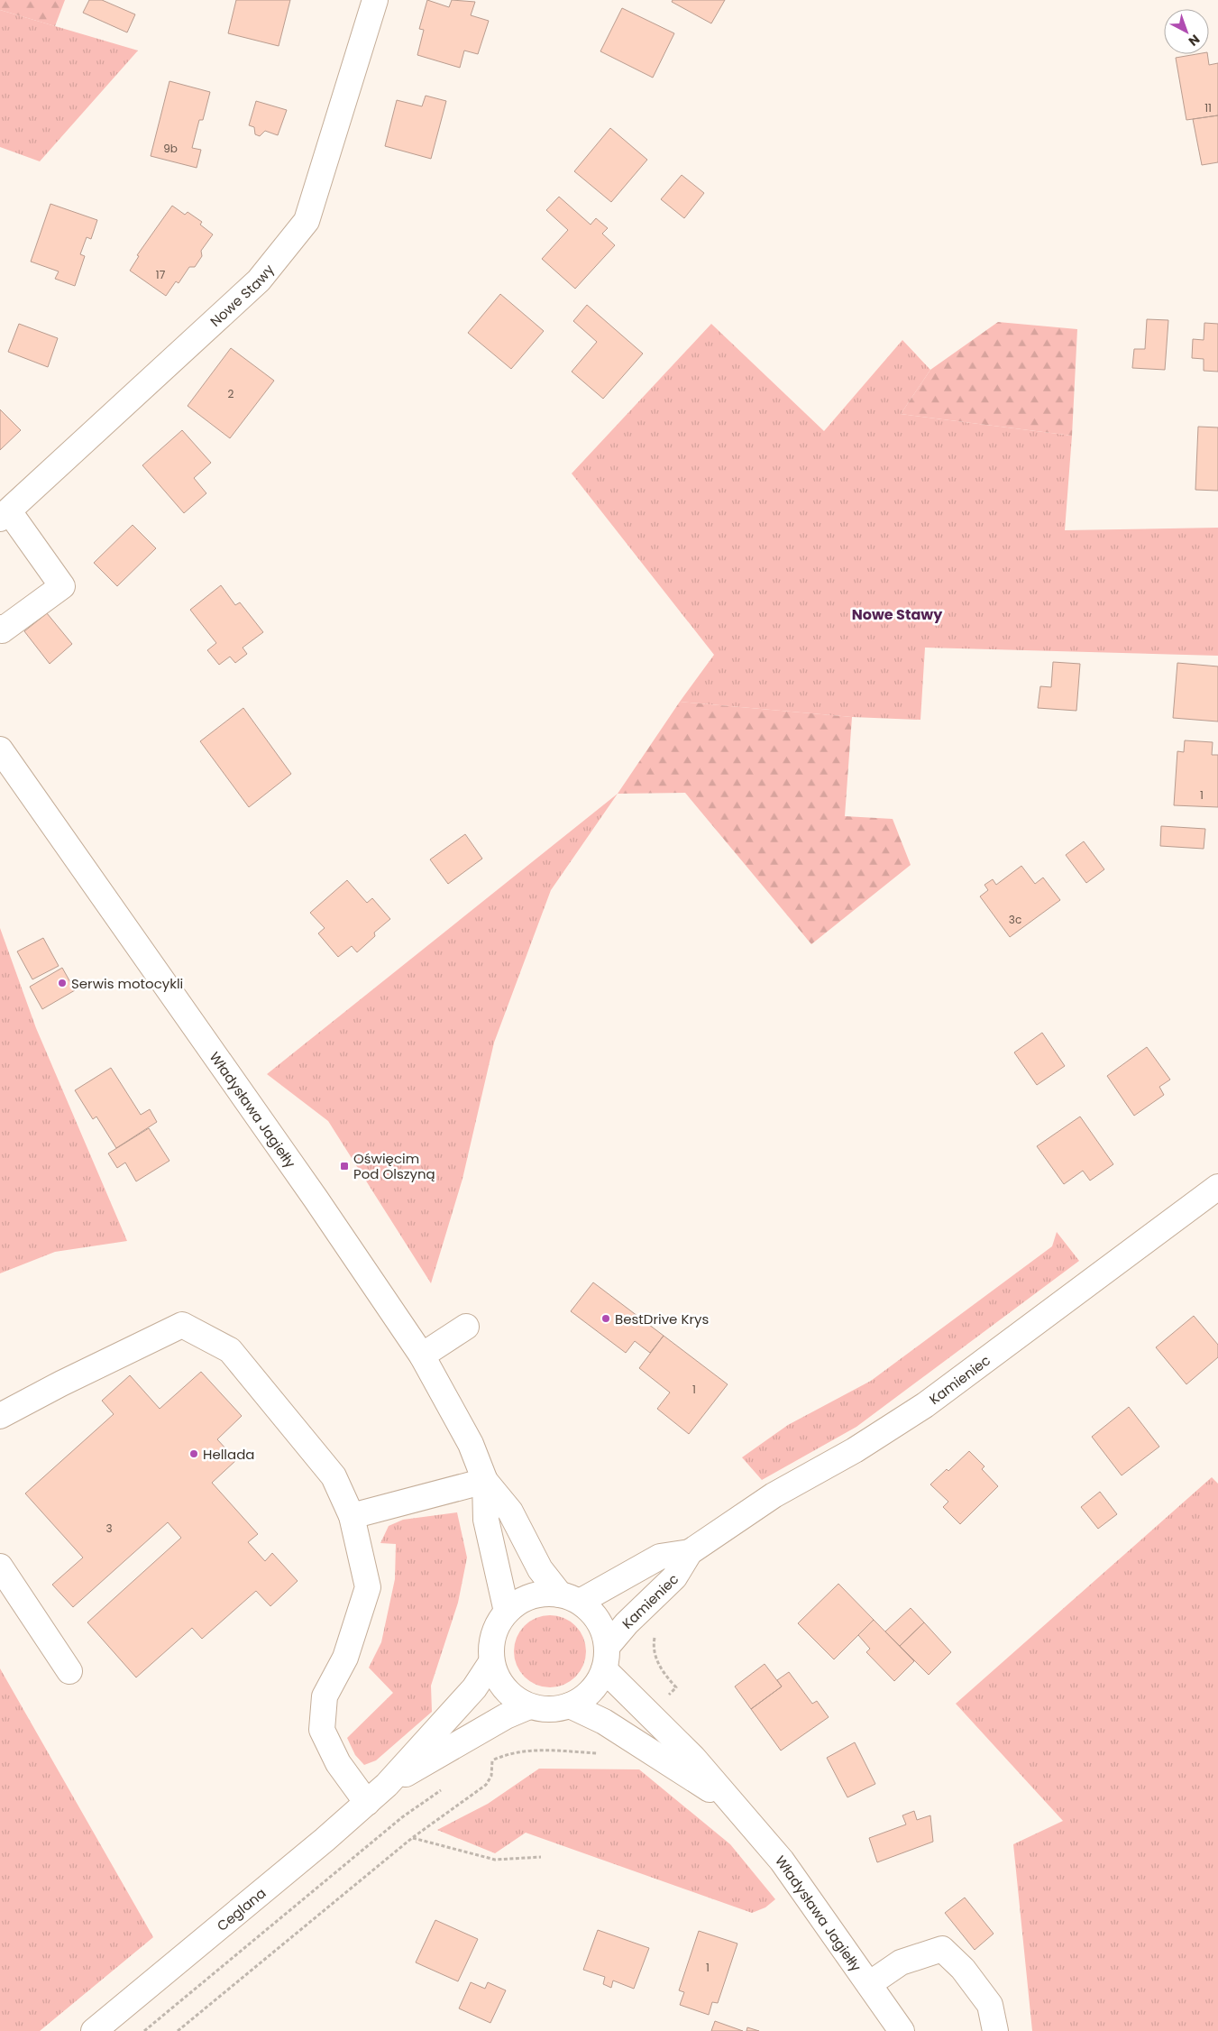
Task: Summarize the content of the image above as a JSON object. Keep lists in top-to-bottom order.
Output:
{
  "streets": {
    "street": [
      "Nowe Stawy",
      "Władysława Jagiełły",
      "Kamieniec",
      "Ceglana"
    ]
  },
  "crossings": [
    ["Władysława Jagiełły", "Kamieniec"],
    ["Władysława Jagiełły", "Ceglana"],
    ["Kamieniec", "Ceglana"]
  ],
  "districts": ["Nowe Stawy"],
  "places": {
    "other": ["Serwis motocykli", "BestDrive Krys", "Hellada"],
    "transit": ["Oświęcim Pod Olszyną"]
  },
  "house_numbers": [
    "11",
    "9b",
    "17",
    "2",
    "1",
    "3c",
    "1",
    "3",
    "1"
  ],
  "north": "bottom right"
}
